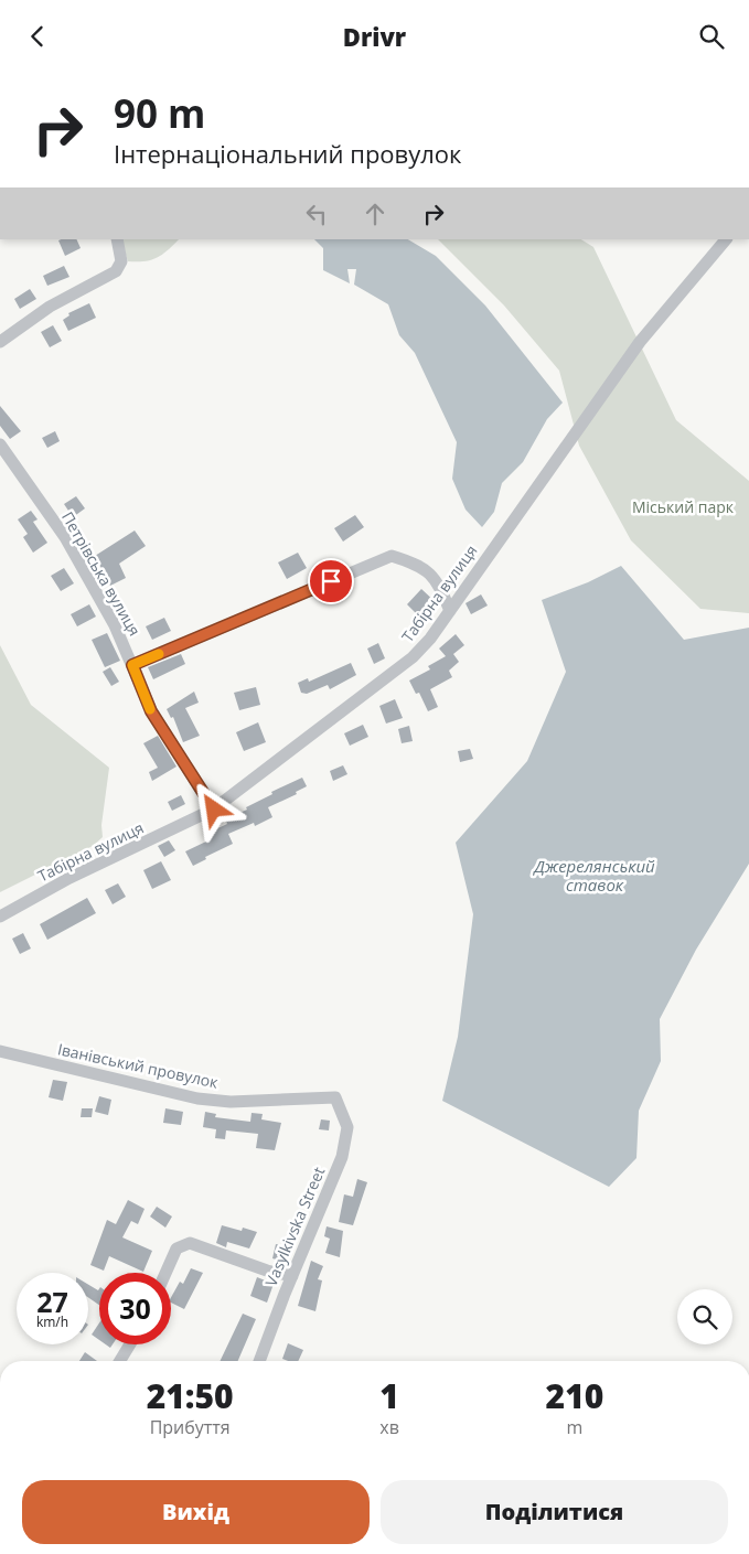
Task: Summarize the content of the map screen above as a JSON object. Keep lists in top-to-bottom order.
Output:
{
  "streets": {
    "street": [
      "Петрівська вулиця",
      "Табірна вулиця",
      "Іванівський провулок",
      "Vasylkivska Street"
    ]
  },
  "crossings": [
    ["Петрівська вулиця", "Табірна вулиця"],
    ["Іванівський провулок", "Vasylkivska Street"]
  ],
  "water": ["Джерелянський ставок"],
  "parks": ["Міський парк"],
  "page": {
    "header": "Drivr",
    "turn": ["90 m", "Інтернаціональний провулок"],
    "speed": "27 km/h",
    "limit": "30",
    "eta": [
      "21:50",
      "Прибуття",
      "1",
      "хв",
      "210",
      "m"
    ],
    "buttons": ["Вихід", "Поділитися"]
  }
}
